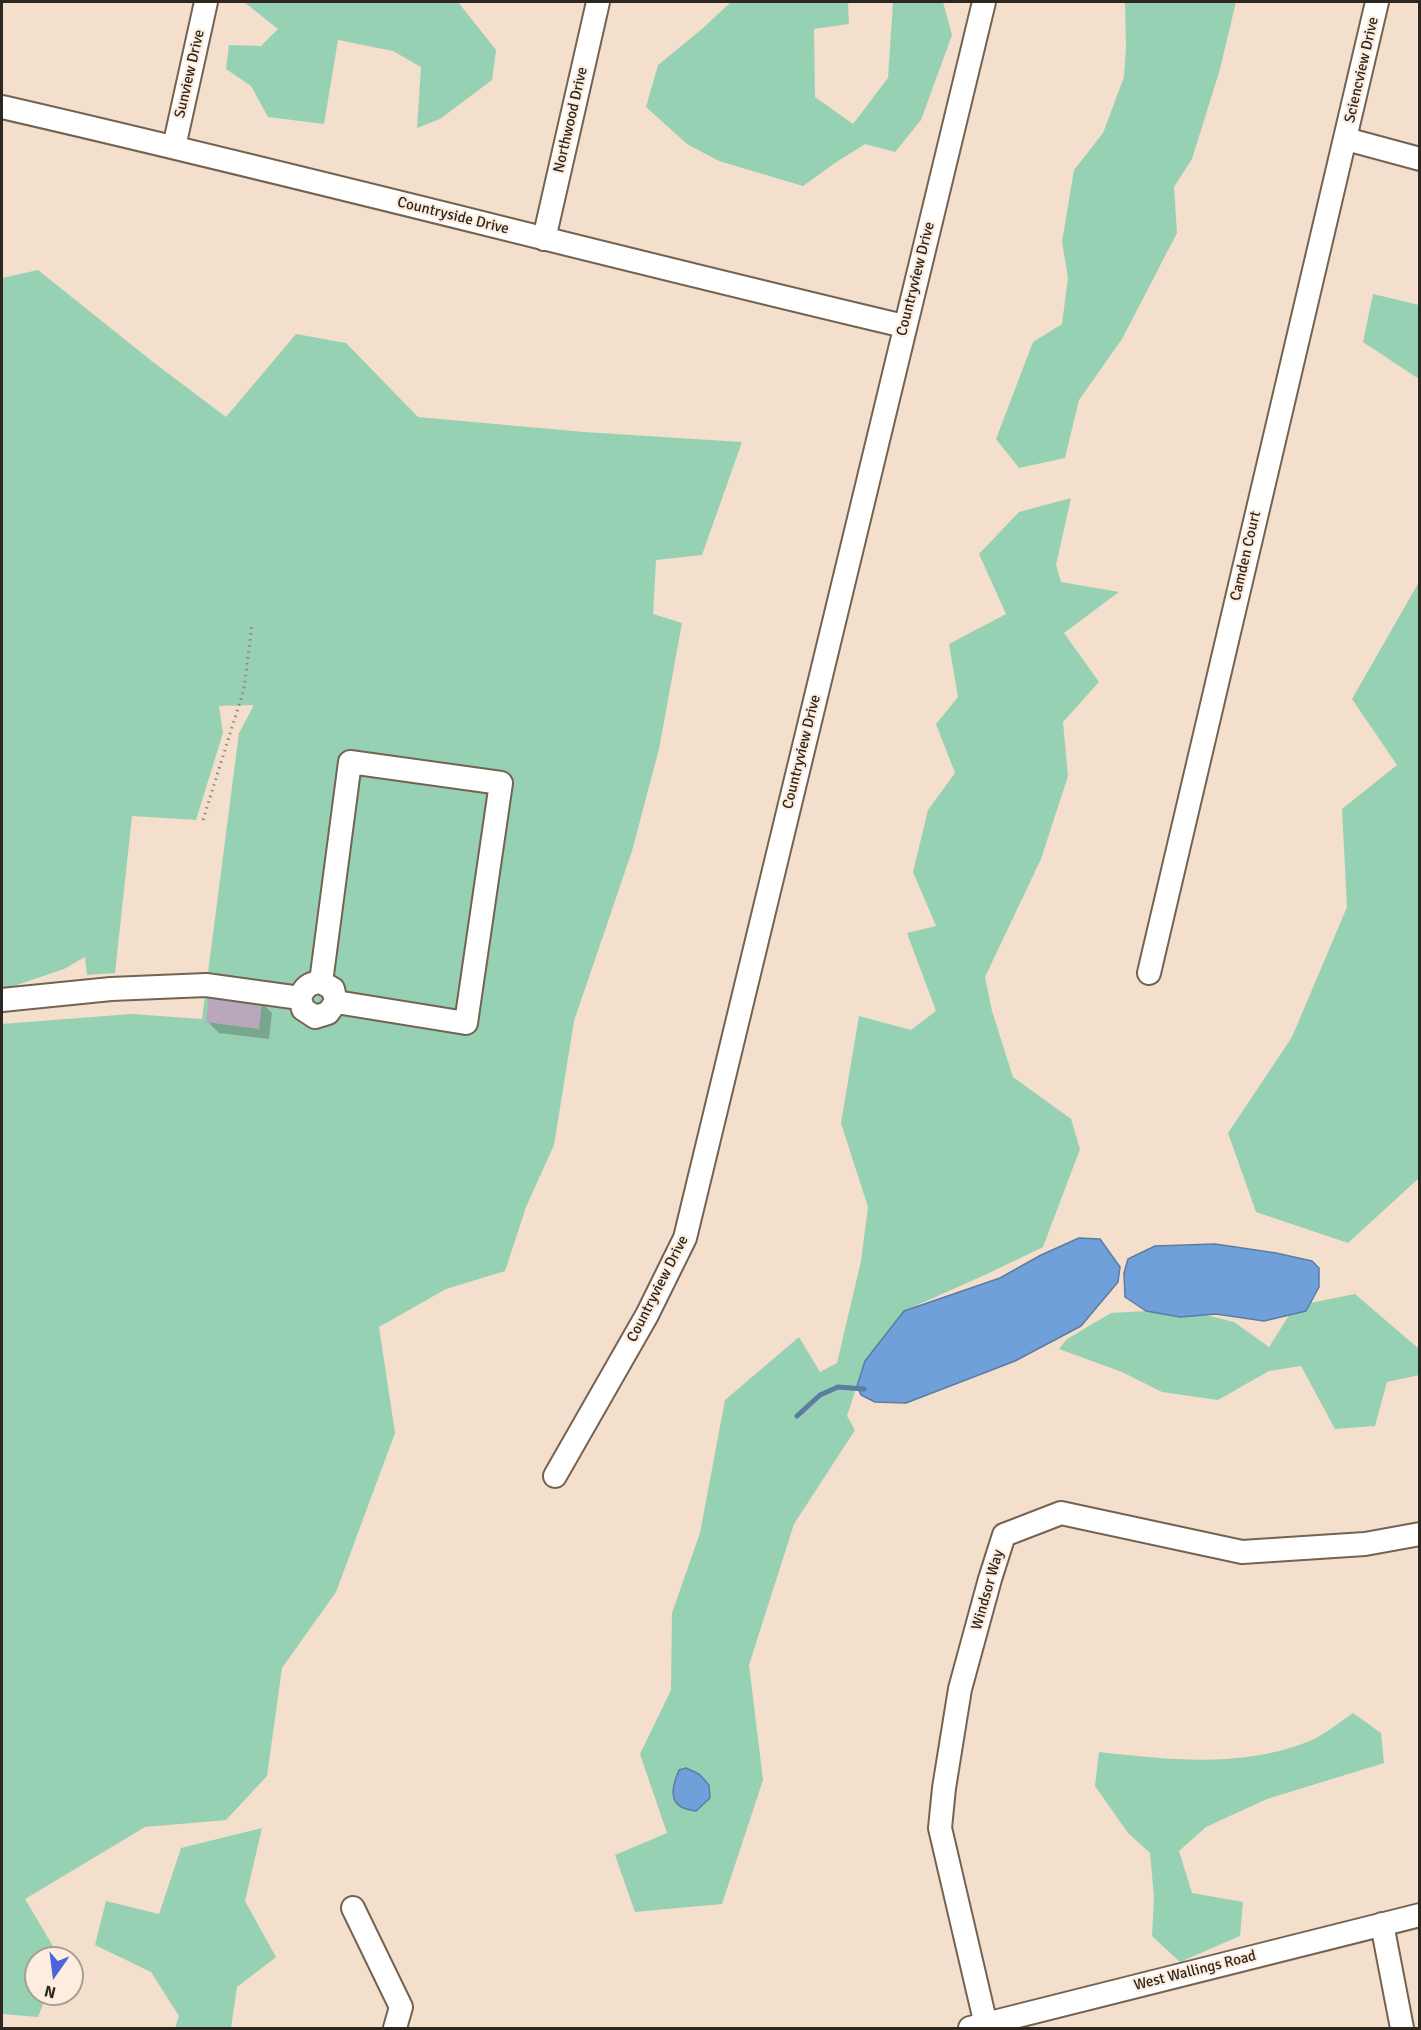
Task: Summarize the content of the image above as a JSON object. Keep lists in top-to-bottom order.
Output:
{
  "streets": {
    "street": [
      "Sciencview Drive",
      "Sunview Drive",
      "Northwood Drive",
      "Countryside Drive",
      "Countryview Drive",
      "Camden Court",
      "Windsor Way",
      "West Wallings Road"
    ]
  },
  "crossings": [
    ["Sciencview Drive", "Camden Court"],
    ["Sunview Drive", "Countryside Drive"],
    ["Northwood Drive", "Countryside Drive"],
    ["Countryside Drive", "Countryview Drive"],
    ["Windsor Way", "West Wallings Road"]
  ],
  "north": "bottom"
}
